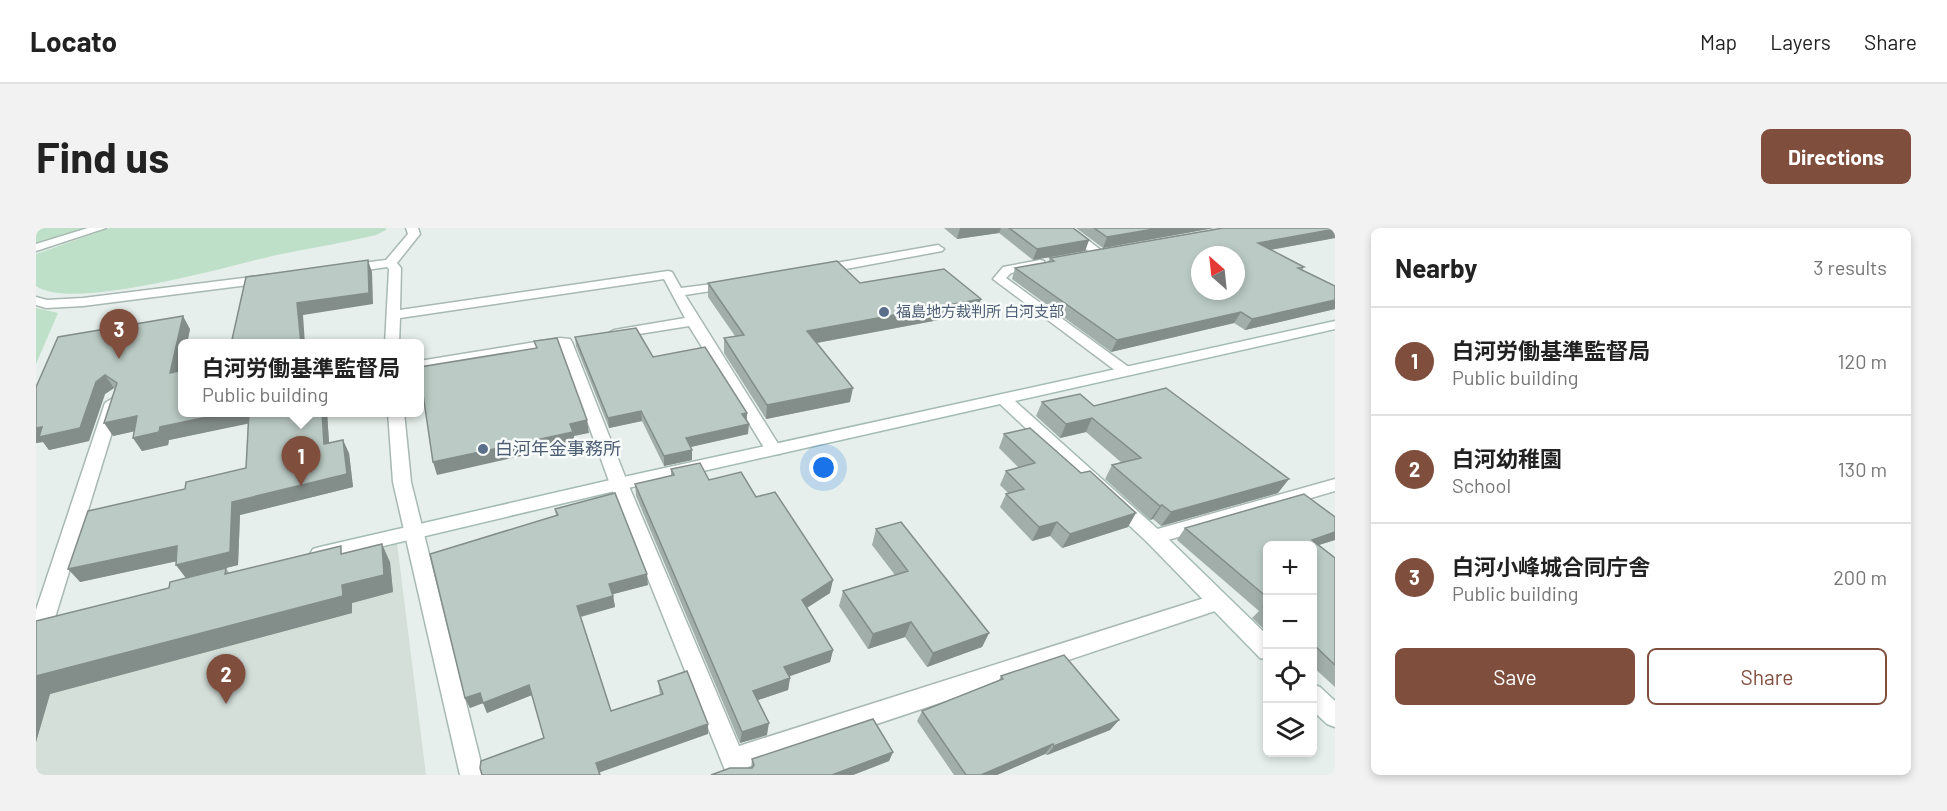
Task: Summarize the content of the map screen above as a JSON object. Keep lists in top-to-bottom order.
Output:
{
  "places": ["福島地方裁判所 白河支部", "白河年金事務所"],
  "north": "top left",
  "page": {
    "header": "Locato",
    "nav": ["Map", "Layers", "Share"],
    "buttons": [
      "Directions",
      ["Save", "Share"]
    ],
    "title": "Find us",
    "heading": ["Nearby", "3 results"],
    "list": [
      {
        "mark": "1",
        "name": "白河労働基準監督局",
        "note": "Public building",
        "value": "120 m"
      },
      {
        "mark": "2",
        "name": "白河幼稚園",
        "note": "School",
        "value": "130 m"
      },
      {
        "mark": "3",
        "name": "白河小峰城合同庁舎",
        "note": "Public building",
        "value": "200 m"
      }
    ],
    "pins": ["3", "1", "2"],
    "popup": ["白河労働基準監督局", "Public building"],
    "map_buttons": ["+", "−"]
  }
}
